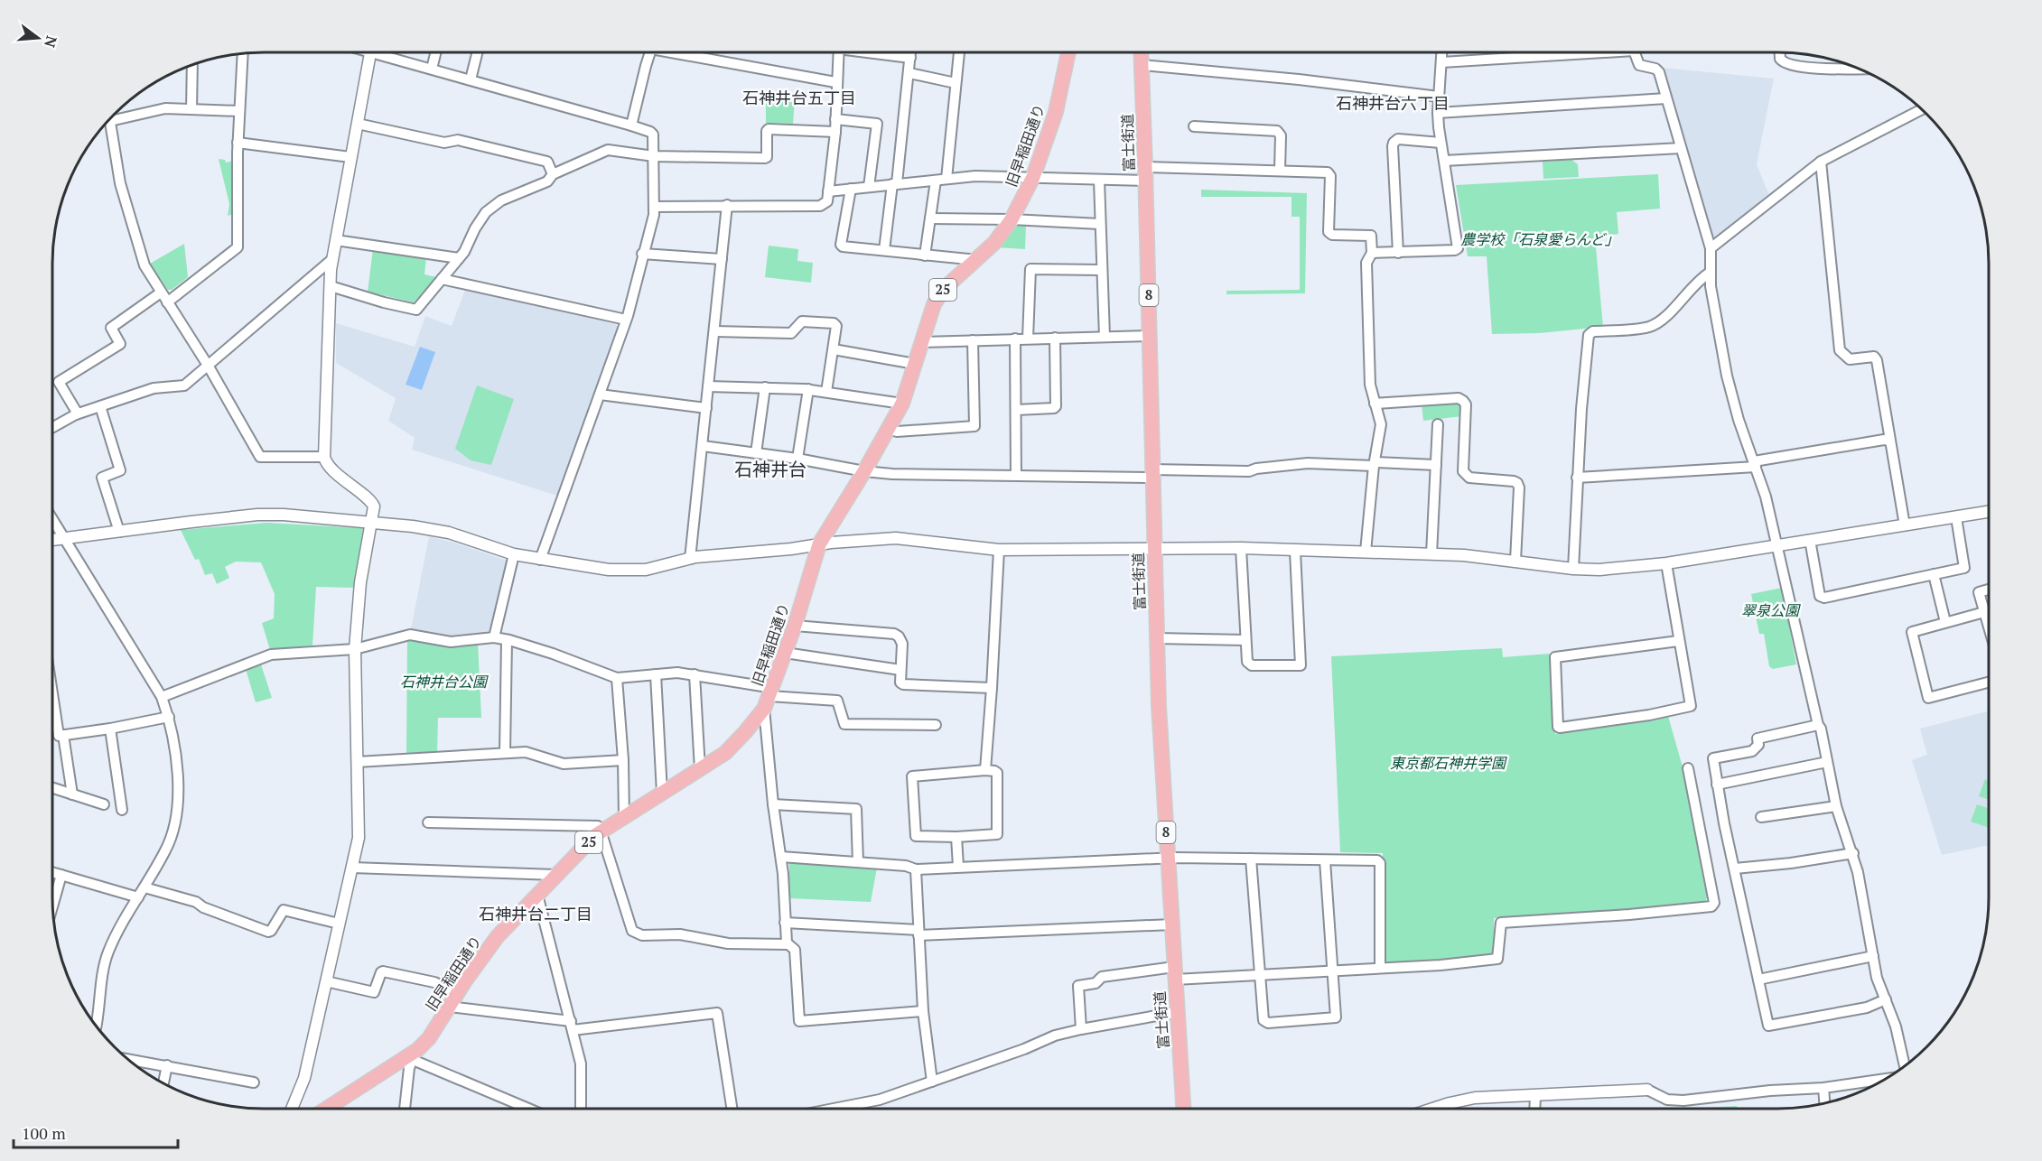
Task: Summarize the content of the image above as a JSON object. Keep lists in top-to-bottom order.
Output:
{
  "streets": {
    "main road": [
      "富士街道",
      "旧早稲田通り",
      "25",
      "8"
    ]
  },
  "districts": [
    "石神井台五丁目",
    "石神井台六丁目",
    "石神井台",
    "石神井台二丁目"
  ],
  "parks": [
    "農学校「石泉愛らんど」",
    "翠泉公園",
    "石神井台公園",
    "東京都石神井学園"
  ],
  "scale_bar": "100 m",
  "north": "right"
}
